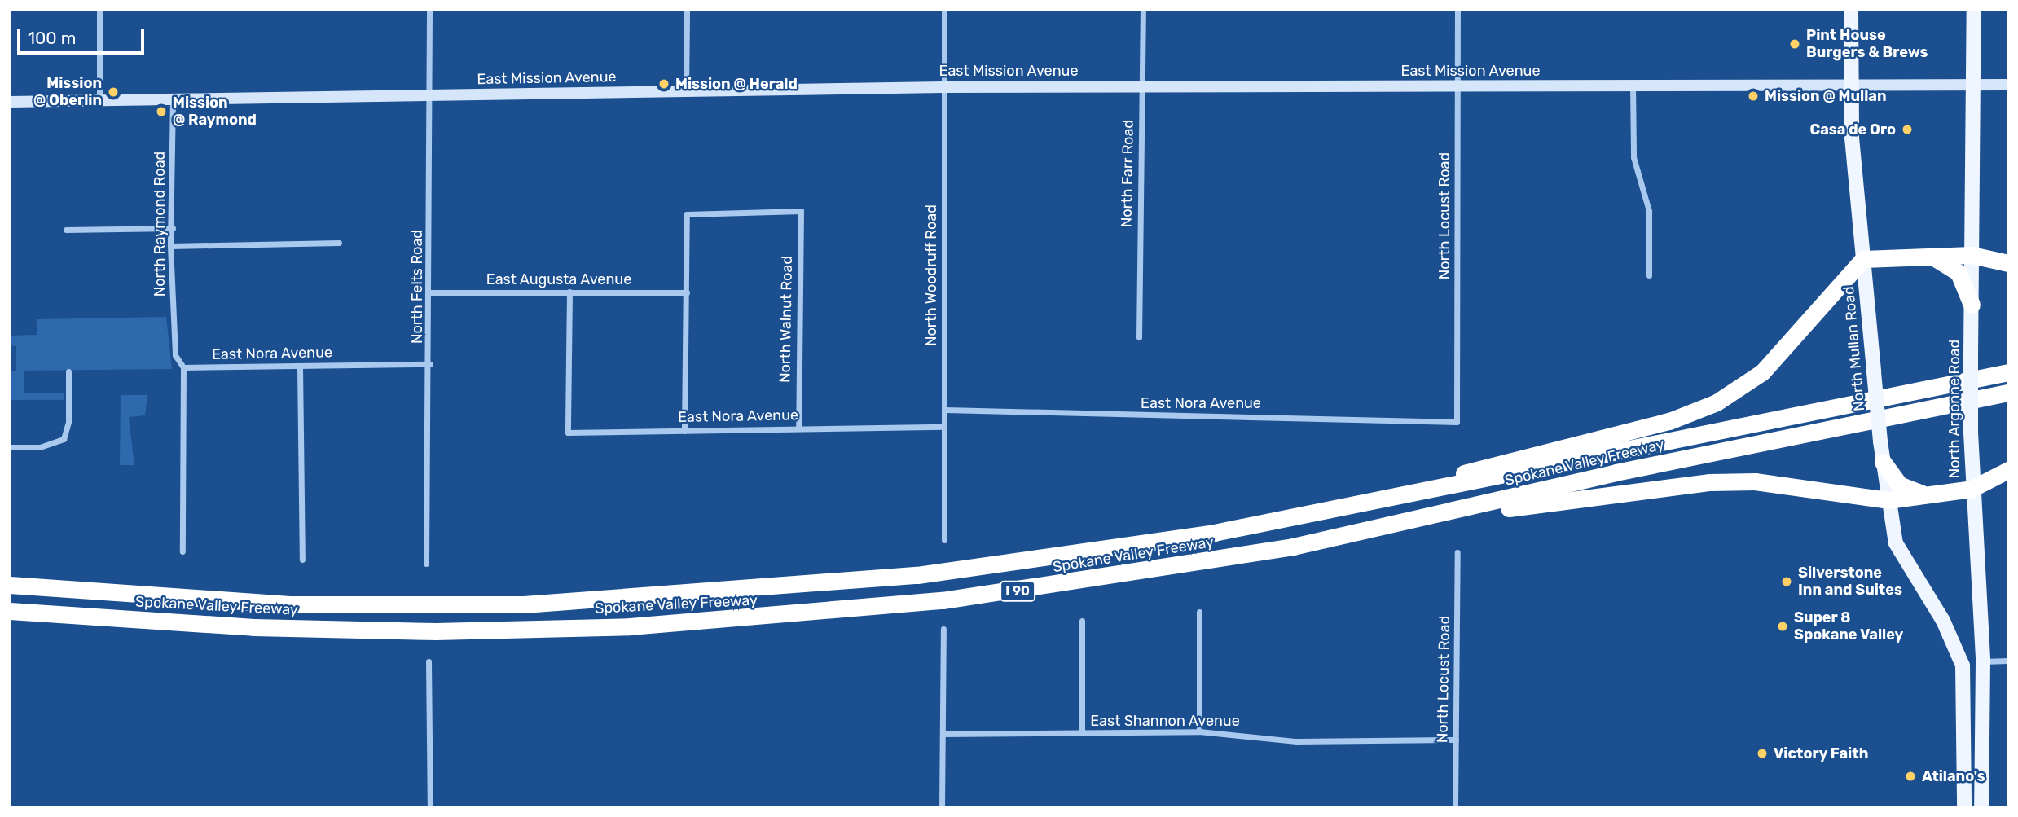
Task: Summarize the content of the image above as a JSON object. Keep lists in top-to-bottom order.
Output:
{
  "streets": {
    "highway": ["Spokane Valley Freeway", "I 90"],
    "main road": ["North Mullan Road", "North Argonne Road"],
    "street": [
      "East Mission Avenue",
      "North Farr Road",
      "North Locust Road",
      "North Raymond Road",
      "North Woodruff Road",
      "East Augusta Avenue",
      "North Felts Road",
      "North Walnut Road",
      "East Nora Avenue",
      "East Shannon Avenue"
    ]
  },
  "crossings": [
    ["East Mission Avenue", "North Farr Road"],
    ["East Mission Avenue", "North Locust Road"],
    ["East Mission Avenue", "North Raymond Road"],
    ["East Mission Avenue", "North Woodruff Road"],
    ["East Mission Avenue", "North Felts Road"],
    ["East Mission Avenue", "North Mullan Road"],
    ["East Mission Avenue", "North Argonne Road"],
    ["North Locust Road", "East Nora Avenue"],
    ["North Locust Road", "East Shannon Avenue"],
    ["North Raymond Road", "East Nora Avenue"],
    ["North Woodruff Road", "East Nora Avenue"],
    ["East Augusta Avenue", "North Felts Road"],
    ["East Augusta Avenue", "North Walnut Road"],
    ["East Augusta Avenue", "East Nora Avenue"],
    ["North Felts Road", "East Nora Avenue"],
    ["North Walnut Road", "East Nora Avenue"],
    ["North Mullan Road", "North Argonne Road"]
  ],
  "places": [
    "Pint House Burgers & Brews",
    "Mission @ Herald",
    "Mission @ Oberlin",
    "Mission @ Mullan",
    "Mission @ Raymond",
    "Casa de Oro",
    "Silverstone Inn and Suites",
    "Super 8 Spokane Valley",
    "Victory Faith",
    "Atilano's"
  ],
  "scale_bar": "100 m"
}
